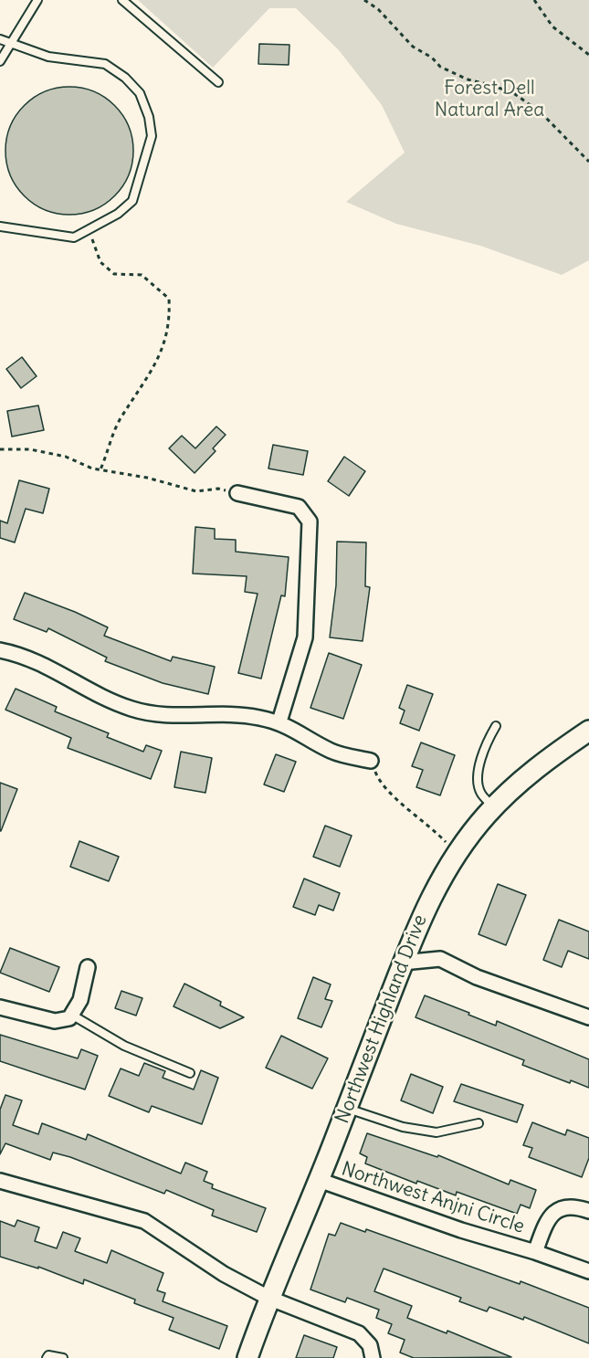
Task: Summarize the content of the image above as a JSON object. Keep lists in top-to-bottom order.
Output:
{
  "streets": {
    "main road": ["Northwest Highland Drive"],
    "street": ["Northwest Anjni Circle"]
  },
  "crossings": [
    ["Northwest Highland Drive", "Northwest Anjni Circle"]
  ],
  "parks": ["Forest Dell Natural Area"]
}
